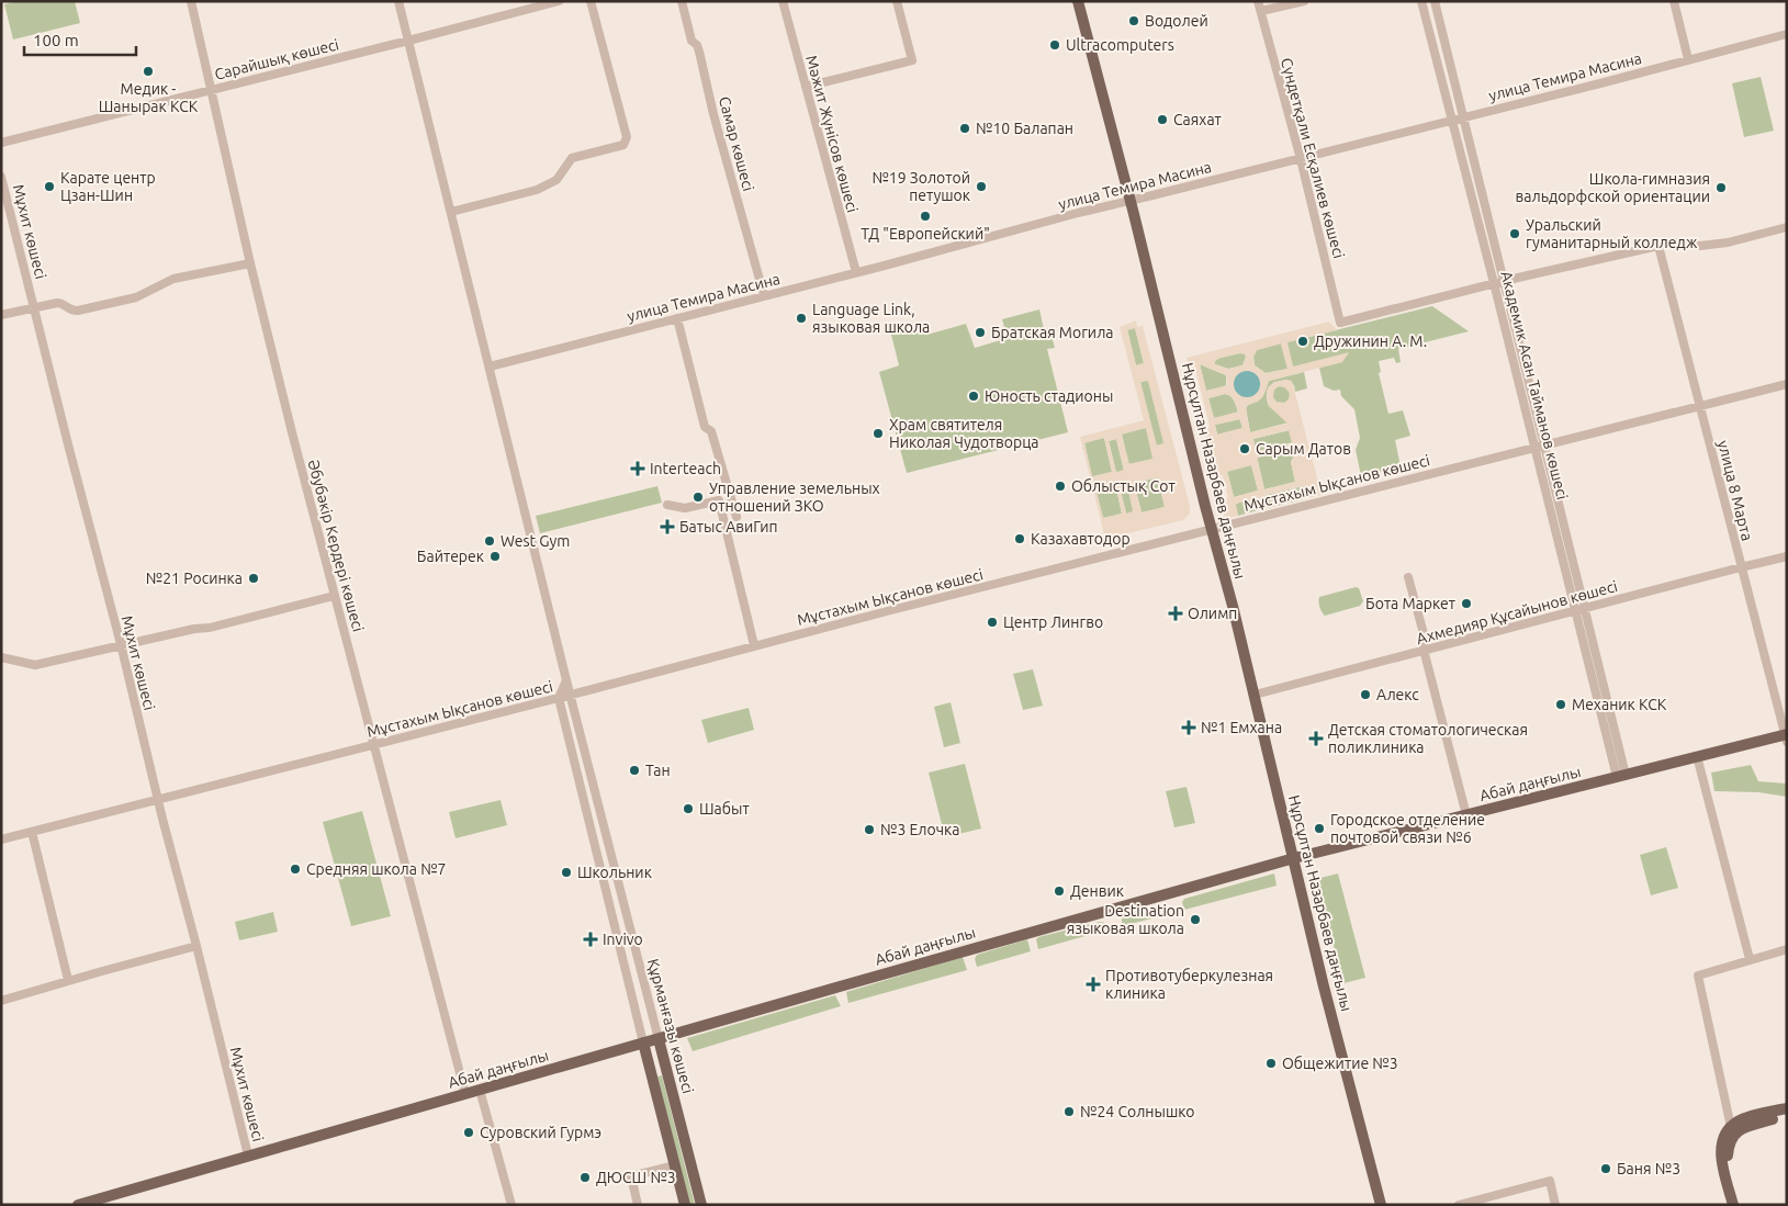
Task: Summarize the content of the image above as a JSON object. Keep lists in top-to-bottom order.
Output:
{
  "streets": {
    "main road": ["Нұрсұлтан Назарбаев даңғылы", "Абай даңғылы", "Құрманғазы көшесі"],
    "street": [
      "Сарайшық көшесі",
      "улица Темира Масина",
      "Мәжит Жүнісов көшесі",
      "Самар көшесі",
      "Сүндетқали Есқалиев көшесі",
      "Мұхит көшесі",
      "Академик Асан Тайманов көшесі",
      "Мұстахым Ықсанов көшесі",
      "улица 8 Марта",
      "Әбубәкір Кердері көшесі",
      "Ахмедияр Құсайынов көшесі"
    ]
  },
  "crossings": [
    ["Сарайшық көшесі", "Әбубәкір Кердері көшесі"],
    ["Сарайшық көшесі", "Құрманғазы көшесі"],
    ["улица Темира Масина", "Мәжит Жүнісов көшесі"],
    ["улица Темира Масина", "Самар көшесі"],
    ["улица Темира Масина", "Сүндетқали Есқалиев көшесі"],
    ["улица Темира Масина", "Академик Асан Тайманов көшесі"],
    ["улица Темира Масина", "Нұрсұлтан Назарбаев даңғылы"],
    ["улица Темира Масина", "Құрманғазы көшесі"],
    ["Сүндетқали Есқалиев көшесі", "Академик Асан Тайманов көшесі"],
    ["Мұхит көшесі", "Мұстахым Ықсанов көшесі"],
    ["Мұхит көшесі", "Абай даңғылы"],
    ["Академик Асан Тайманов көшесі", "Мұстахым Ықсанов көшесі"],
    ["Академик Асан Тайманов көшесі", "Ахмедияр Құсайынов көшесі"],
    ["Академик Асан Тайманов көшесі", "Абай даңғылы"],
    ["Нұрсұлтан Назарбаев даңғылы", "Мұстахым Ықсанов көшесі"],
    ["Нұрсұлтан Назарбаев даңғылы", "Ахмедияр Құсайынов көшесі"],
    ["Нұрсұлтан Назарбаев даңғылы", "Абай даңғылы"],
    ["Мұстахым Ықсанов көшесі", "улица 8 Марта"],
    ["Мұстахым Ықсанов көшесі", "Әбубәкір Кердері көшесі"],
    ["Мұстахым Ықсанов көшесі", "Құрманғазы көшесі"],
    ["улица 8 Марта", "Ахмедияр Құсайынов көшесі"],
    ["улица 8 Марта", "Абай даңғылы"],
    ["Әбубәкір Кердері көшесі", "Абай даңғылы"],
    ["Абай даңғылы", "Құрманғазы көшесі"]
  ],
  "places": {
    "other": [
      "Водолей",
      "Ultracomputers",
      "Медик - Шанырак КСК",
      "Саяхат",
      "№10 Балапан",
      "Карате центр Цзан-Шин",
      "№19 Золотой петушок",
      "Школа-гимназия вальдорфской ориентации",
      "ТД \"Европейский\"",
      "Уральский гуманитарный колледж",
      "Language Link, языковая школа",
      "Братская Могила",
      "Дружинин А. М.",
      "Юность стадионы",
      "Храм святителя Николая Чудотворца",
      "Сарым Датов",
      "Облыстық Сот",
      "Управление земельных отношений ЗКО",
      "Казахавтодор",
      "West Gym",
      "Байтерек",
      "№21 Росинка",
      "Бота Маркет",
      "Центр Лингво",
      "Алекс",
      "Механик КСК",
      "Тан",
      "Шабыт",
      "Городское отделение почтовой связи №6",
      "№3 Елочка",
      "Средняя школа №7",
      "Школьник",
      "Денвик",
      "Destination языковая школа",
      "Общежитие №3",
      "№24 Солнышко",
      "Суровский Гурмэ",
      "Баня №3",
      "ДЮСШ №3"
    ],
    "health": [
      "Interteach",
      "Батыс АвиГип",
      "Олимп",
      "№1 Емхана",
      "Детская стоматологическая поликлиника",
      "Invivo",
      "Противотуберкулезная клиника"
    ]
  },
  "scale_bar": "100 m"
}
